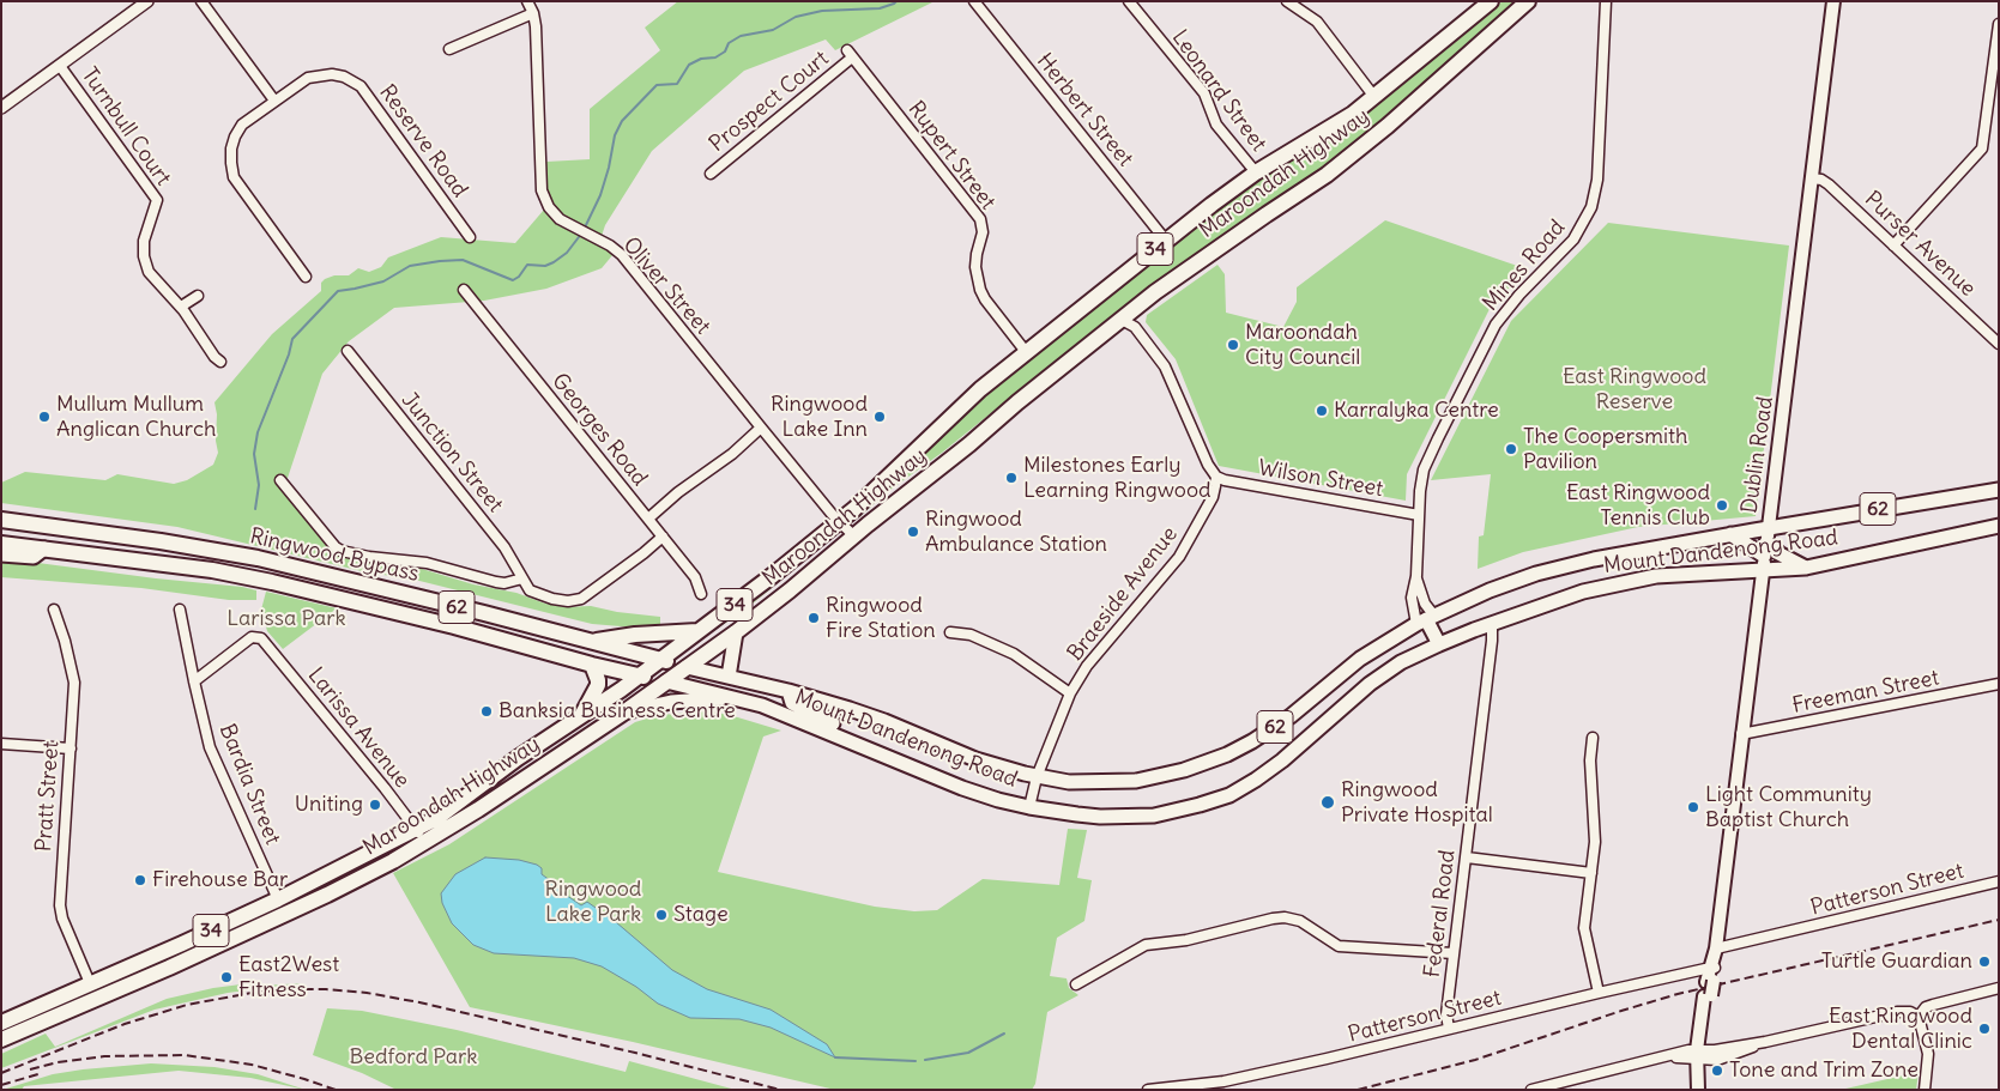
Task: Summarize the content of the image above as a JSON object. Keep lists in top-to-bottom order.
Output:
{
  "streets": {
    "highway": [
      "Maroondah Highway",
      "34",
      "62",
      "Ringwood Bypass"
    ],
    "main road": ["Dublin Road", "Mount Dandenong Road"],
    "street": [
      "Leonard Street",
      "Prospect Court",
      "Herbert Street",
      "Turnbull Court",
      "Reserve Road",
      "Rupert Street",
      "Purser Avenue",
      "Mines Road",
      "Oliver Street",
      "Georges Road",
      "Junction Street",
      "Wilson Street",
      "Braeside Avenue",
      "Freeman Street",
      "Larissa Avenue",
      "Bardia Street",
      "Pratt Street",
      "Patterson Street",
      "Federal Road"
    ]
  },
  "crossings": [
    ["Leonard Street", "Maroondah Highway"],
    ["Prospect Court", "Rupert Street"],
    ["Herbert Street", "Maroondah Highway"],
    ["Rupert Street", "Maroondah Highway"],
    ["Maroondah Highway", "Oliver Street"],
    ["Maroondah Highway", "Mount Dandenong Road"],
    ["Maroondah Highway", "Ringwood Bypass"],
    ["Maroondah Highway", "Larissa Avenue"],
    ["Maroondah Highway", "Bardia Street"],
    ["Maroondah Highway", "Pratt Street"],
    ["Purser Avenue", "Dublin Road"],
    ["Mines Road", "Wilson Street"],
    ["Mines Road", "Mount Dandenong Road"],
    ["Dublin Road", "Mount Dandenong Road"],
    ["Dublin Road", "Freeman Street"],
    ["Dublin Road", "Patterson Street"],
    ["Wilson Street", "Braeside Avenue"],
    ["Mount Dandenong Road", "Ringwood Bypass"],
    ["Mount Dandenong Road", "Braeside Avenue"],
    ["Mount Dandenong Road", "Federal Road"],
    ["Larissa Avenue", "Bardia Street"],
    ["Patterson Street", "Federal Road"]
  ],
  "parks": [
    "East Ringwood Reserve",
    "Larissa Park",
    "Ringwood Lake Park",
    "Bedford Park"
  ],
  "places": [
    "Maroondah City Council",
    "Karralyka Centre",
    "Mullum Mullum Anglican Church",
    "Ringwood Lake Inn",
    "The Coopersmith Pavilion",
    "Milestones Early Learning Ringwood",
    "East Ringwood Tennis Club",
    "Ringwood Ambulance Station",
    "Ringwood Fire Station",
    "Banksia Business Centre",
    "Ringwood Private Hospital",
    "Uniting",
    "Light Community Baptist Church",
    "Firehouse Bar",
    "Stage",
    "Turtle Guardian",
    "East2West Fitness",
    "East Ringwood Dental Clinic",
    "Tone and Trim Zone"
  ]
}
